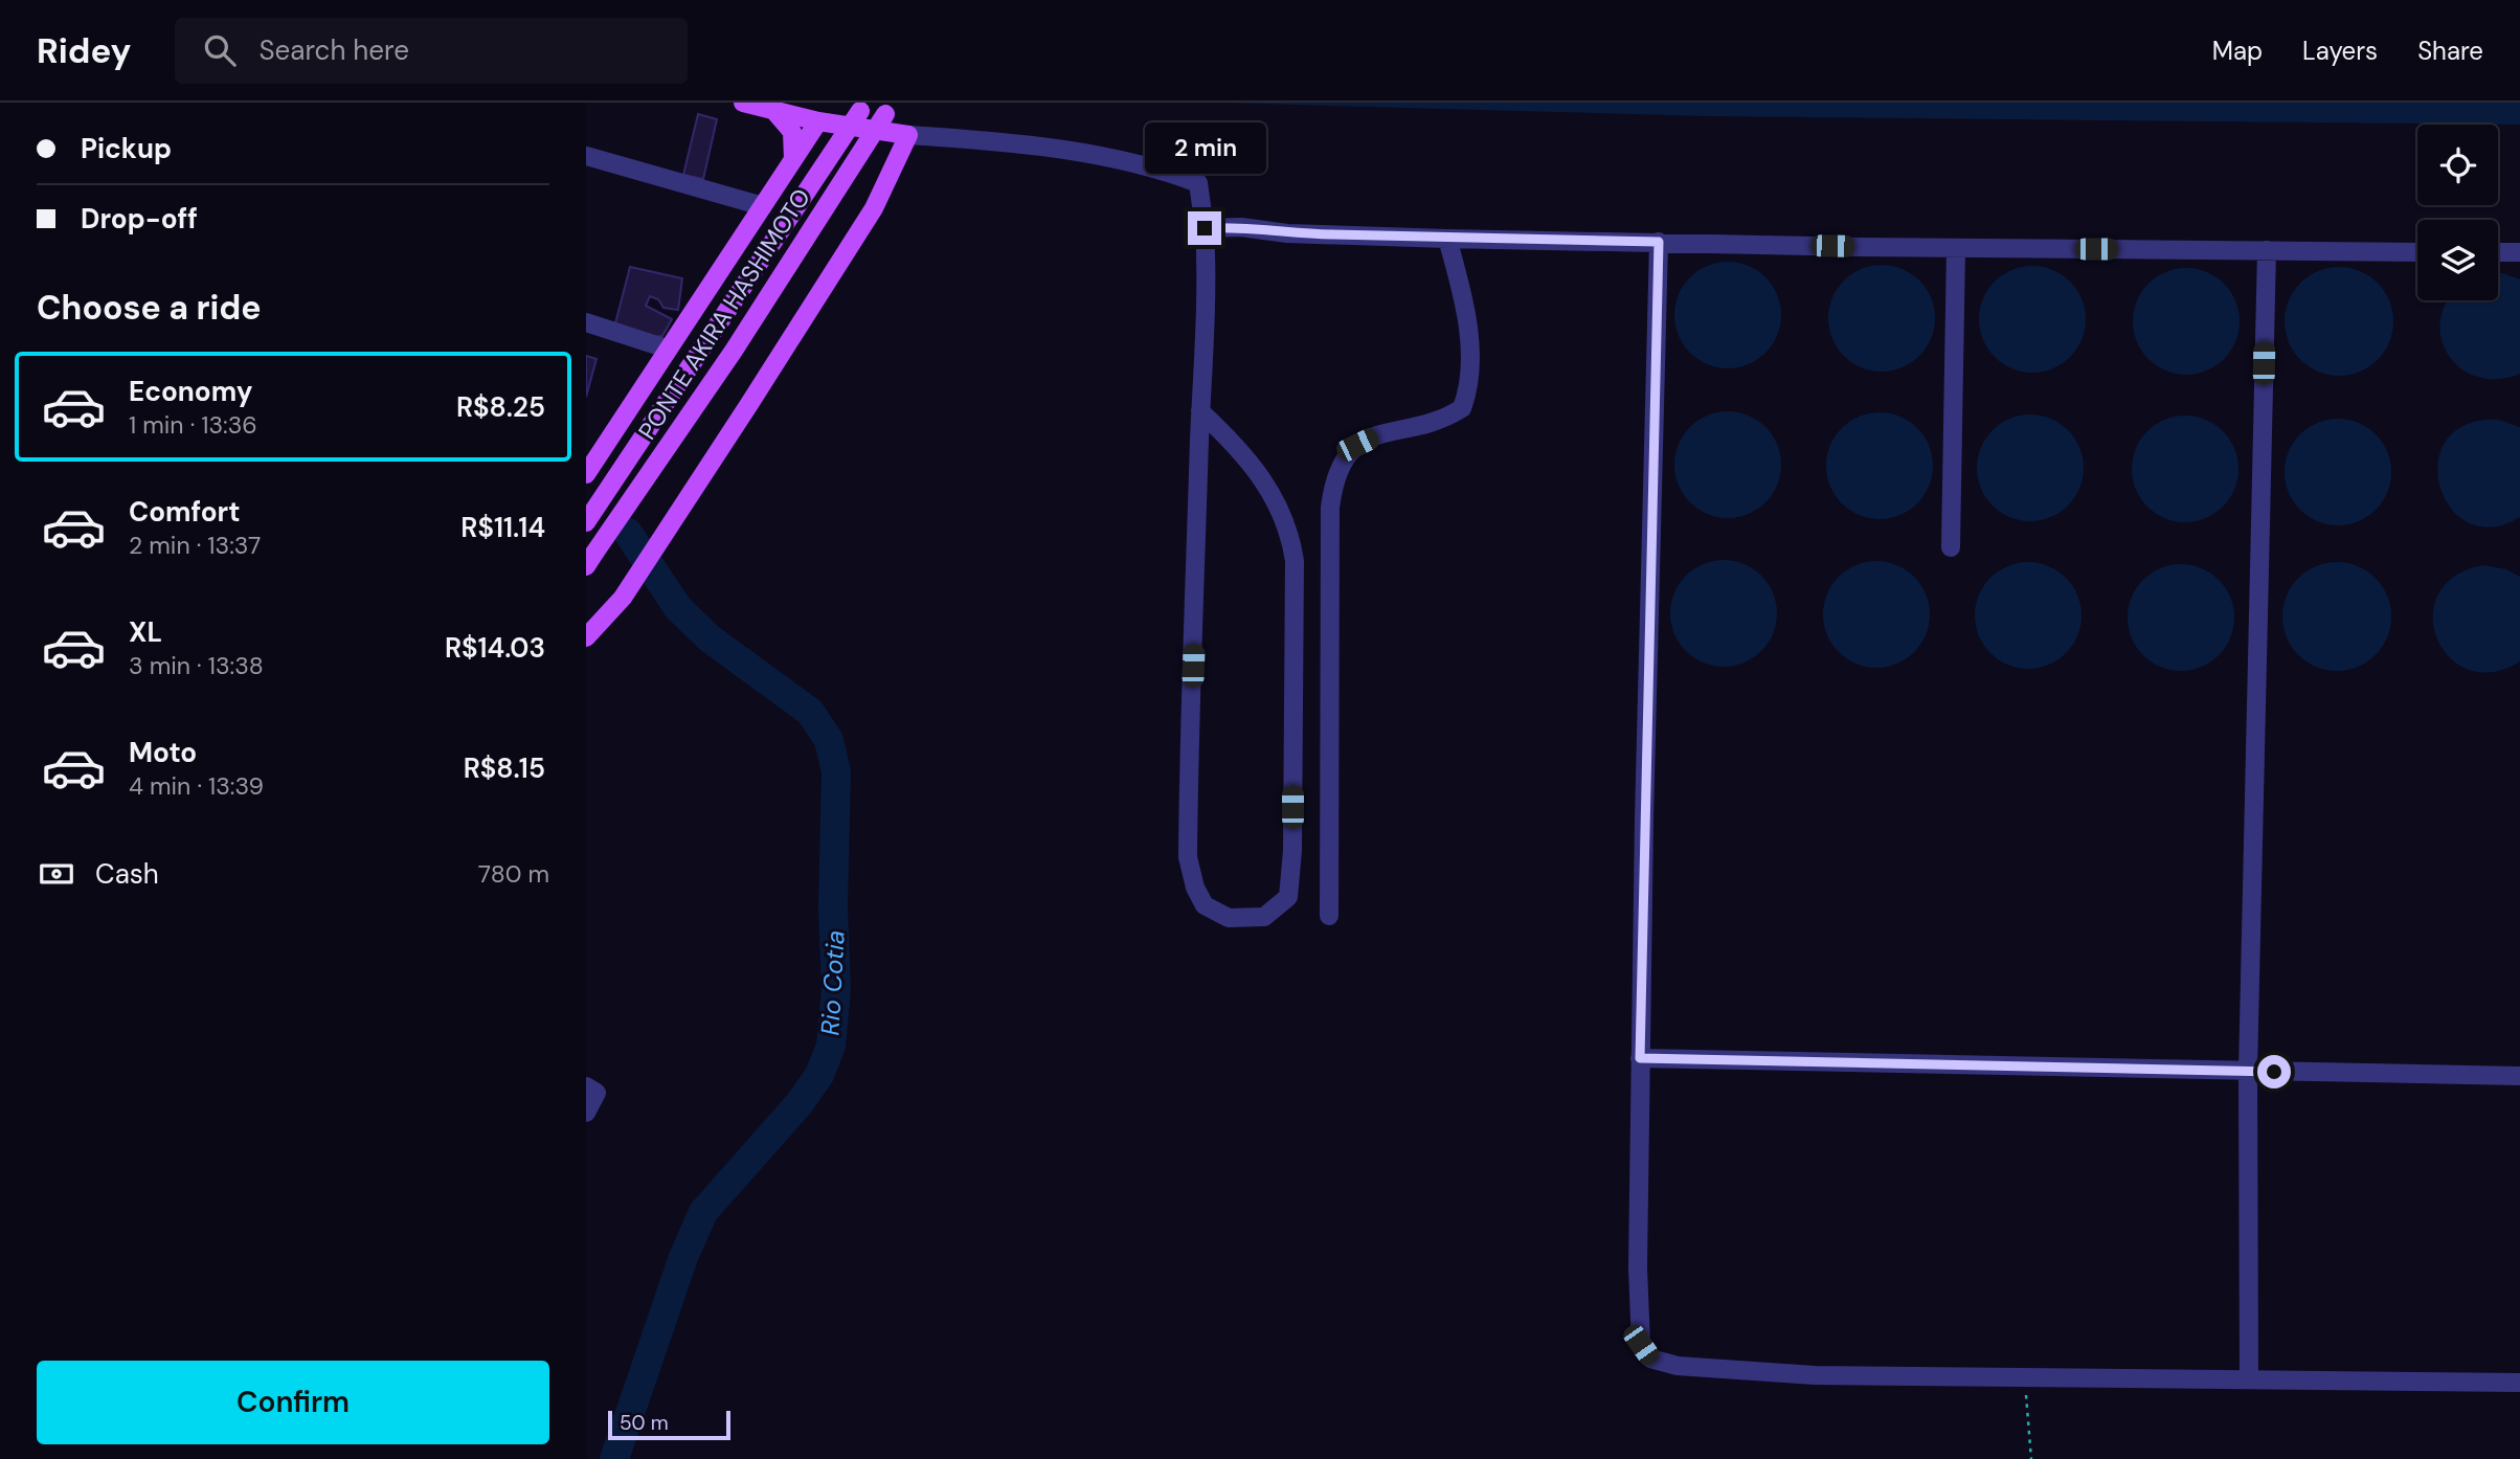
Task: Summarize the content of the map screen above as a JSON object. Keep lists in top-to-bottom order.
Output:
{
  "streets": {
    "main road": ["PONTE AKIRA HASHIMOTO"]
  },
  "water": ["Rio Cotia"],
  "scale_bar": "50 m",
  "page": {
    "header": "Ridey",
    "search": "Search here",
    "nav": ["Map", "Layers", "Share"],
    "banner": ["Pickup", "Drop-off"],
    "bubble": "2 min",
    "heading": "Choose a ride",
    "list": [
      {
        "name": "Economy",
        "note": "1 min · 13:36",
        "value": "R$8.25"
      },
      {
        "name": "Comfort",
        "note": "2 min · 13:37",
        "value": "R$11.14"
      },
      {
        "name": "XL",
        "note": "3 min · 13:38",
        "value": "R$14.03"
      },
      {
        "name": "Moto",
        "note": "4 min · 13:39",
        "value": "R$8.15"
      }
    ],
    "pay": ["Cash", "780 m"],
    "buttons": "Confirm",
    "scale": "50 m"
  }
}
